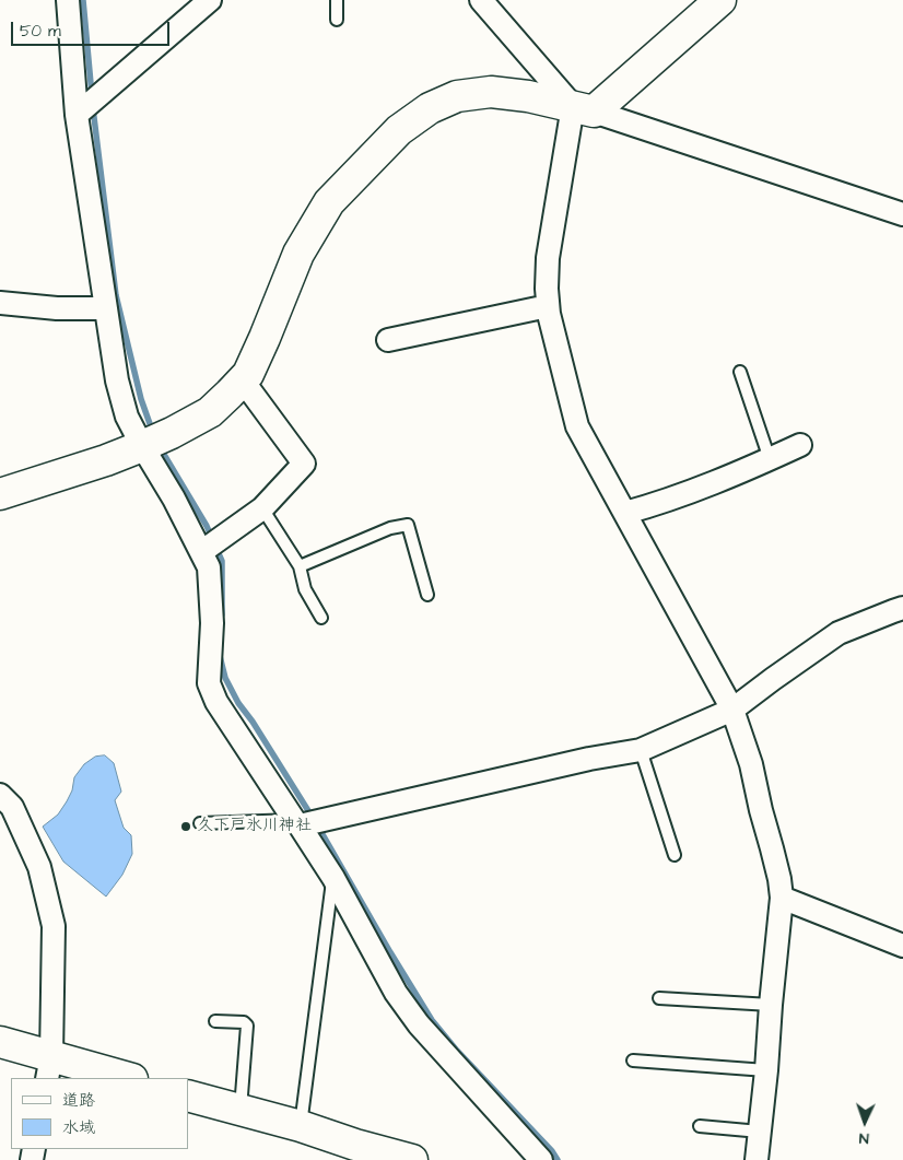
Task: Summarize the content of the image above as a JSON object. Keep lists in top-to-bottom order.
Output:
{
  "places": ["久下戸氷川神社"],
  "legend": ["道路", "水域"],
  "scale_bar": "50 m",
  "north": "bottom"
}
